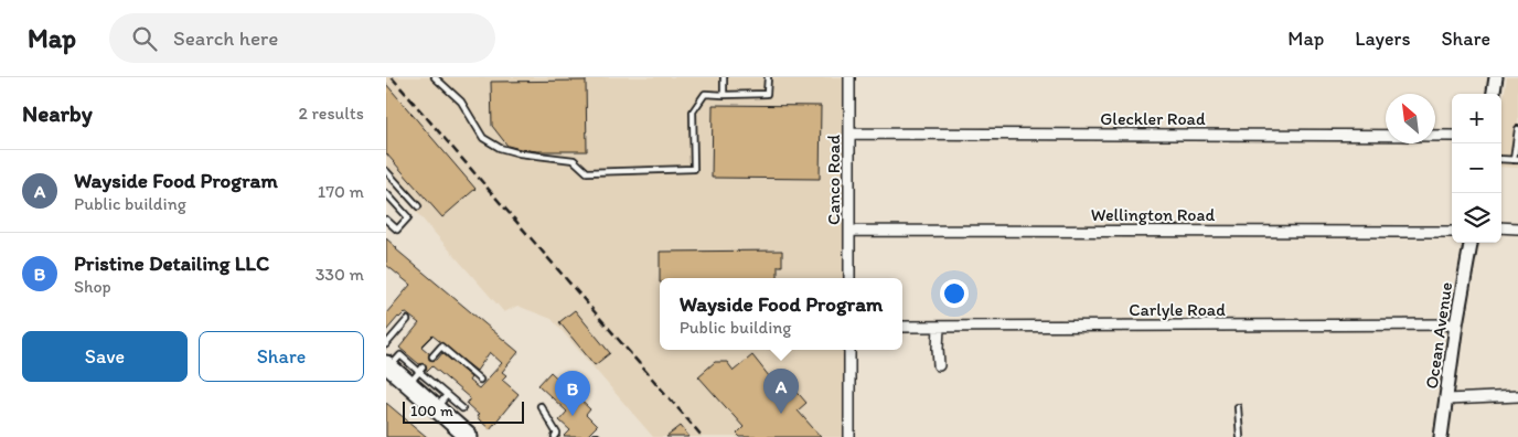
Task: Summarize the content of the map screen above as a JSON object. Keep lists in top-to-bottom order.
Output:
{
  "streets": {
    "main road": ["Ocean Avenue"],
    "street": [
      "Gleckler Road",
      "Canco Road",
      "Wellington Road",
      "Carlyle Road"
    ]
  },
  "crossings": [
    ["Gleckler Road", "Canco Road"],
    ["Canco Road", "Wellington Road"],
    ["Carlyle Road", "Ocean Avenue"]
  ],
  "scale_bar": "100 m",
  "north": "top left",
  "page": {
    "header": "Map",
    "search": "Search here",
    "nav": ["Map", "Layers", "Share"],
    "heading": ["Nearby", "2 results"],
    "map_buttons": ["+", "−"],
    "list": [
      {
        "mark": "A",
        "name": "Wayside Food Program",
        "note": "Public building",
        "value": "170 m"
      },
      {
        "mark": "B",
        "name": "Pristine Detailing LLC",
        "note": "Shop",
        "value": "330 m"
      }
    ],
    "popup": ["Wayside Food Program", "Public building"],
    "buttons": ["Save", "Share"],
    "pins": ["A", "B"],
    "scale": "100 m"
  }
}
